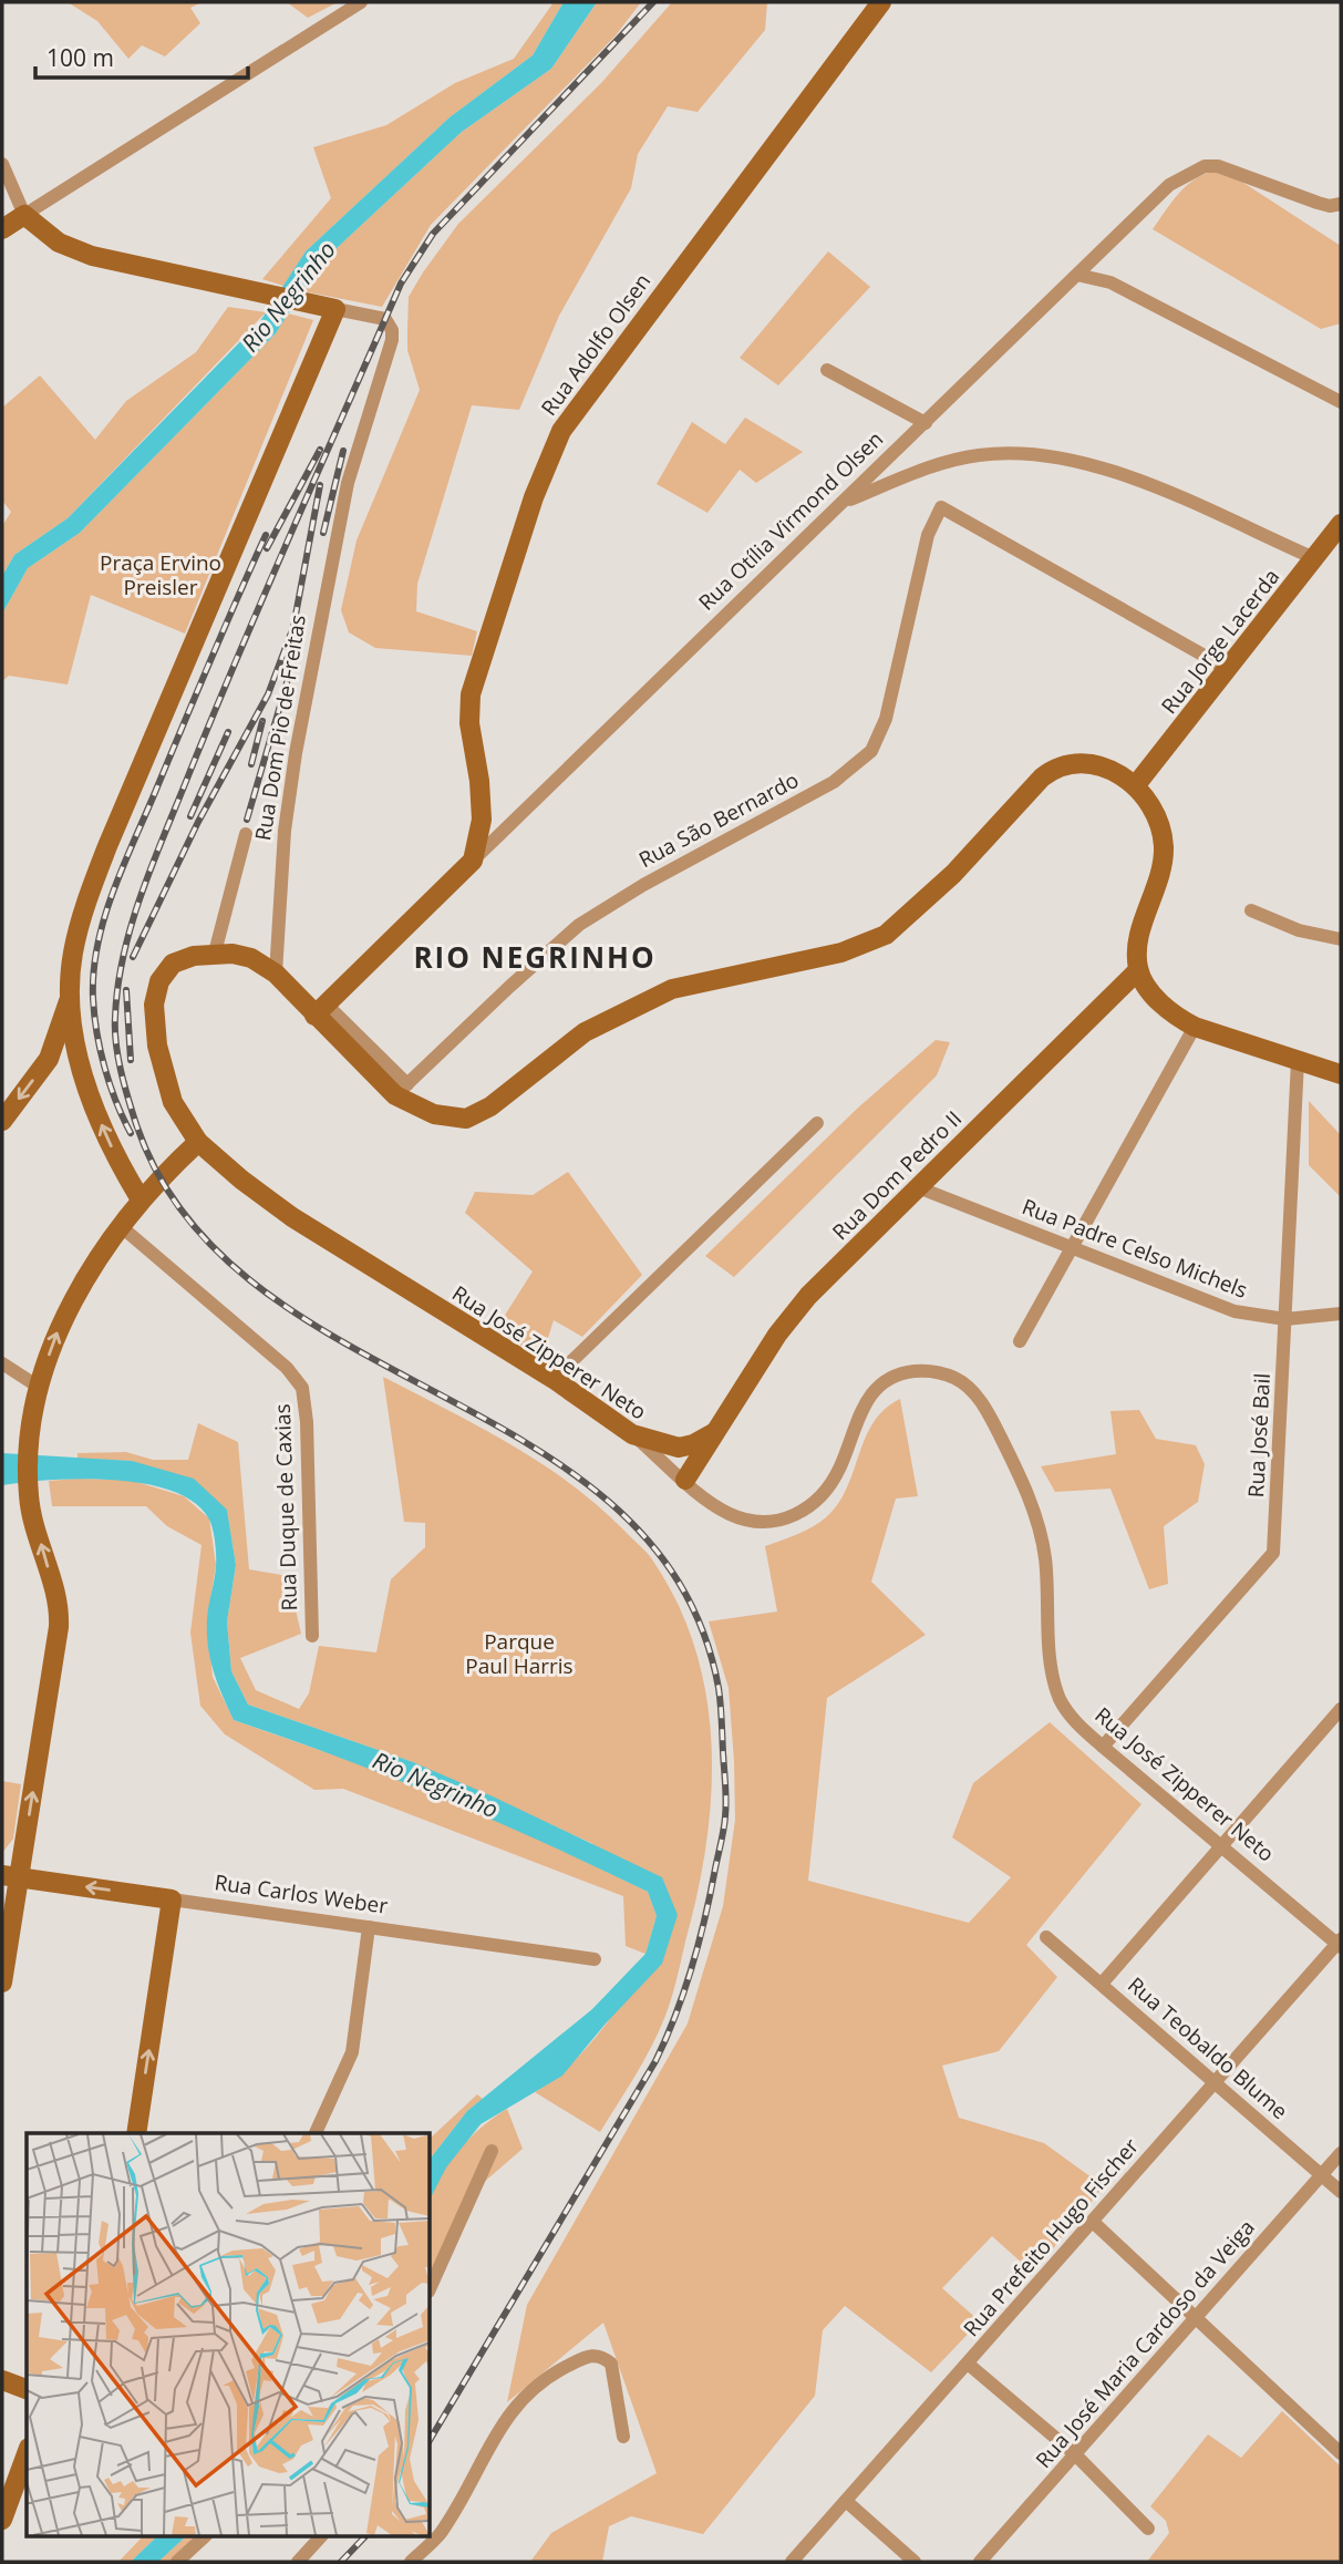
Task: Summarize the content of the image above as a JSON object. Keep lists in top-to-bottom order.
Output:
{
  "streets": {
    "main road": [
      "Rua Adolfo Olsen",
      "Rua Otília Virmond Olsen",
      "Rua Jorge Lacerda",
      "Rua Dom Pio de Freitas",
      "Rua Dom Pedro II",
      "Rua José Zipperer Neto",
      "Rua Carlos Weber"
    ],
    "street": [
      "Rua São Bernardo",
      "Rua Padre Celso Michels",
      "Rua José Bail",
      "Rua Duque de Caxias",
      "Rua Teobaldo Blume",
      "Rua Prefeito Hugo Fischer",
      "Rua José Maria Cardoso da Veiga"
    ]
  },
  "crossings": [
    ["Rua Adolfo Olsen", "Rua Otília Virmond Olsen"],
    ["Rua Jorge Lacerda", "Rua São Bernardo"],
    ["Rua Dom Pio de Freitas", "Rua José Zipperer Neto"],
    ["Rua Dom Pedro II", "Rua Padre Celso Michels"],
    ["Rua Dom Pedro II", "Rua José Zipperer Neto"],
    ["Rua Padre Celso Michels", "Rua José Bail"],
    ["Rua José Zipperer Neto", "Rua José Bail"],
    ["Rua José Zipperer Neto", "Rua Prefeito Hugo Fischer"],
    ["Rua Teobaldo Blume", "Rua Prefeito Hugo Fischer"],
    ["Rua Teobaldo Blume", "Rua José Maria Cardoso da Veiga"]
  ],
  "districts": ["RIO NEGRINHO"],
  "water": ["Rio Negrinho"],
  "parks": ["Praça Ervino Preisler", "Parque Paul Harris"],
  "scale_bar": "100 m"
}
